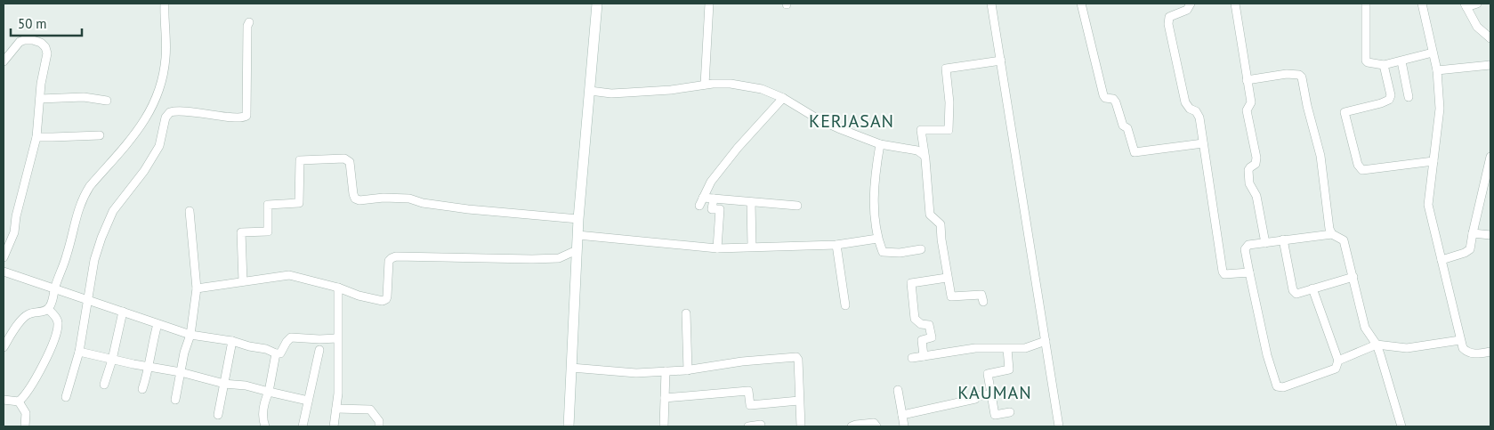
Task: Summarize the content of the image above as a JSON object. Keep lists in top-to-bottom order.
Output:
{
  "districts": ["KERJASAN", "KAUMAN"],
  "scale_bar": "50 m"
}
